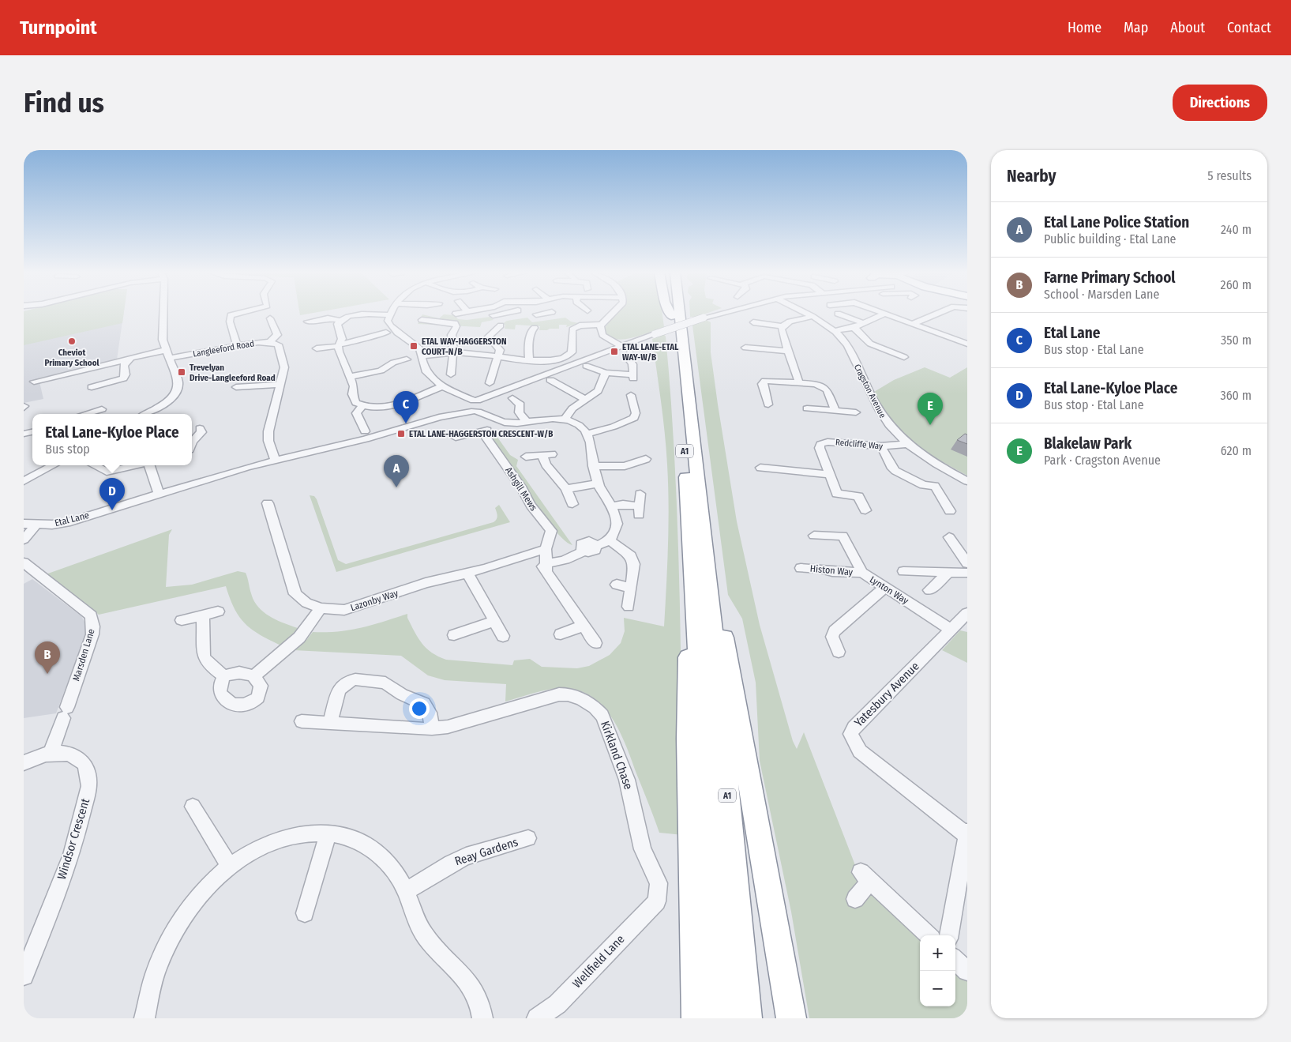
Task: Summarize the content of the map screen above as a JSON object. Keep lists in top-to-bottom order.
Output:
{
  "streets": {
    "highway": ["A1"],
    "street": [
      "Langleeford Road",
      "Cragston Avenue",
      "Redcliffe Way",
      "Ashgill Mews",
      "Etal Lane",
      "Histon Way",
      "Lynton Way",
      "Lazonby Way",
      "Marsden Lane",
      "Yatesbury Avenue",
      "Kirkland Chase",
      "Windsor Crescent",
      "Reay Gardens",
      "Wellfield Lane"
    ]
  },
  "crossings": [
    ["Cragston Avenue", "Redcliffe Way"],
    ["Ashgill Mews", "Lazonby Way"],
    ["Histon Way", "Lynton Way"],
    ["Lynton Way", "Yatesbury Avenue"],
    ["Marsden Lane", "Windsor Crescent"],
    ["Kirkland Chase", "Wellfield Lane"]
  ],
  "places": {
    "other": ["Cheviot Primary School"],
    "transit": [
      "ETAL WAY-HAGGERSTON COURT-N/B",
      "ETAL LANE-ETAL WAY-W/B",
      "Trevelyan Drive-Langleeford Road",
      "ETAL LANE-HAGGERSTON CRESCENT-W/B"
    ]
  },
  "page": {
    "header": "Turnpoint",
    "nav": [
      "Home",
      "Map",
      "About",
      "Contact"
    ],
    "buttons": "Directions",
    "title": "Find us",
    "heading": ["Nearby", "5 results"],
    "list": [
      {
        "mark": "A",
        "name": "Etal Lane Police Station",
        "note": "Public building · Etal Lane",
        "value": "240 m"
      },
      {
        "mark": "B",
        "name": "Farne Primary School",
        "note": "School · Marsden Lane",
        "value": "260 m"
      },
      {
        "mark": "C",
        "name": "Etal Lane",
        "note": "Bus stop · Etal Lane",
        "value": "350 m"
      },
      {
        "mark": "D",
        "name": "Etal Lane-Kyloe Place",
        "note": "Bus stop · Etal Lane",
        "value": "360 m"
      },
      {
        "mark": "E",
        "name": "Blakelaw Park",
        "note": "Park · Cragston Avenue",
        "value": "620 m"
      }
    ],
    "pins": [
      "C",
      "E",
      "A",
      "D",
      "B"
    ],
    "popup": ["Etal Lane-Kyloe Place", "Bus stop"],
    "map_buttons": ["+", "−"]
  }
}
